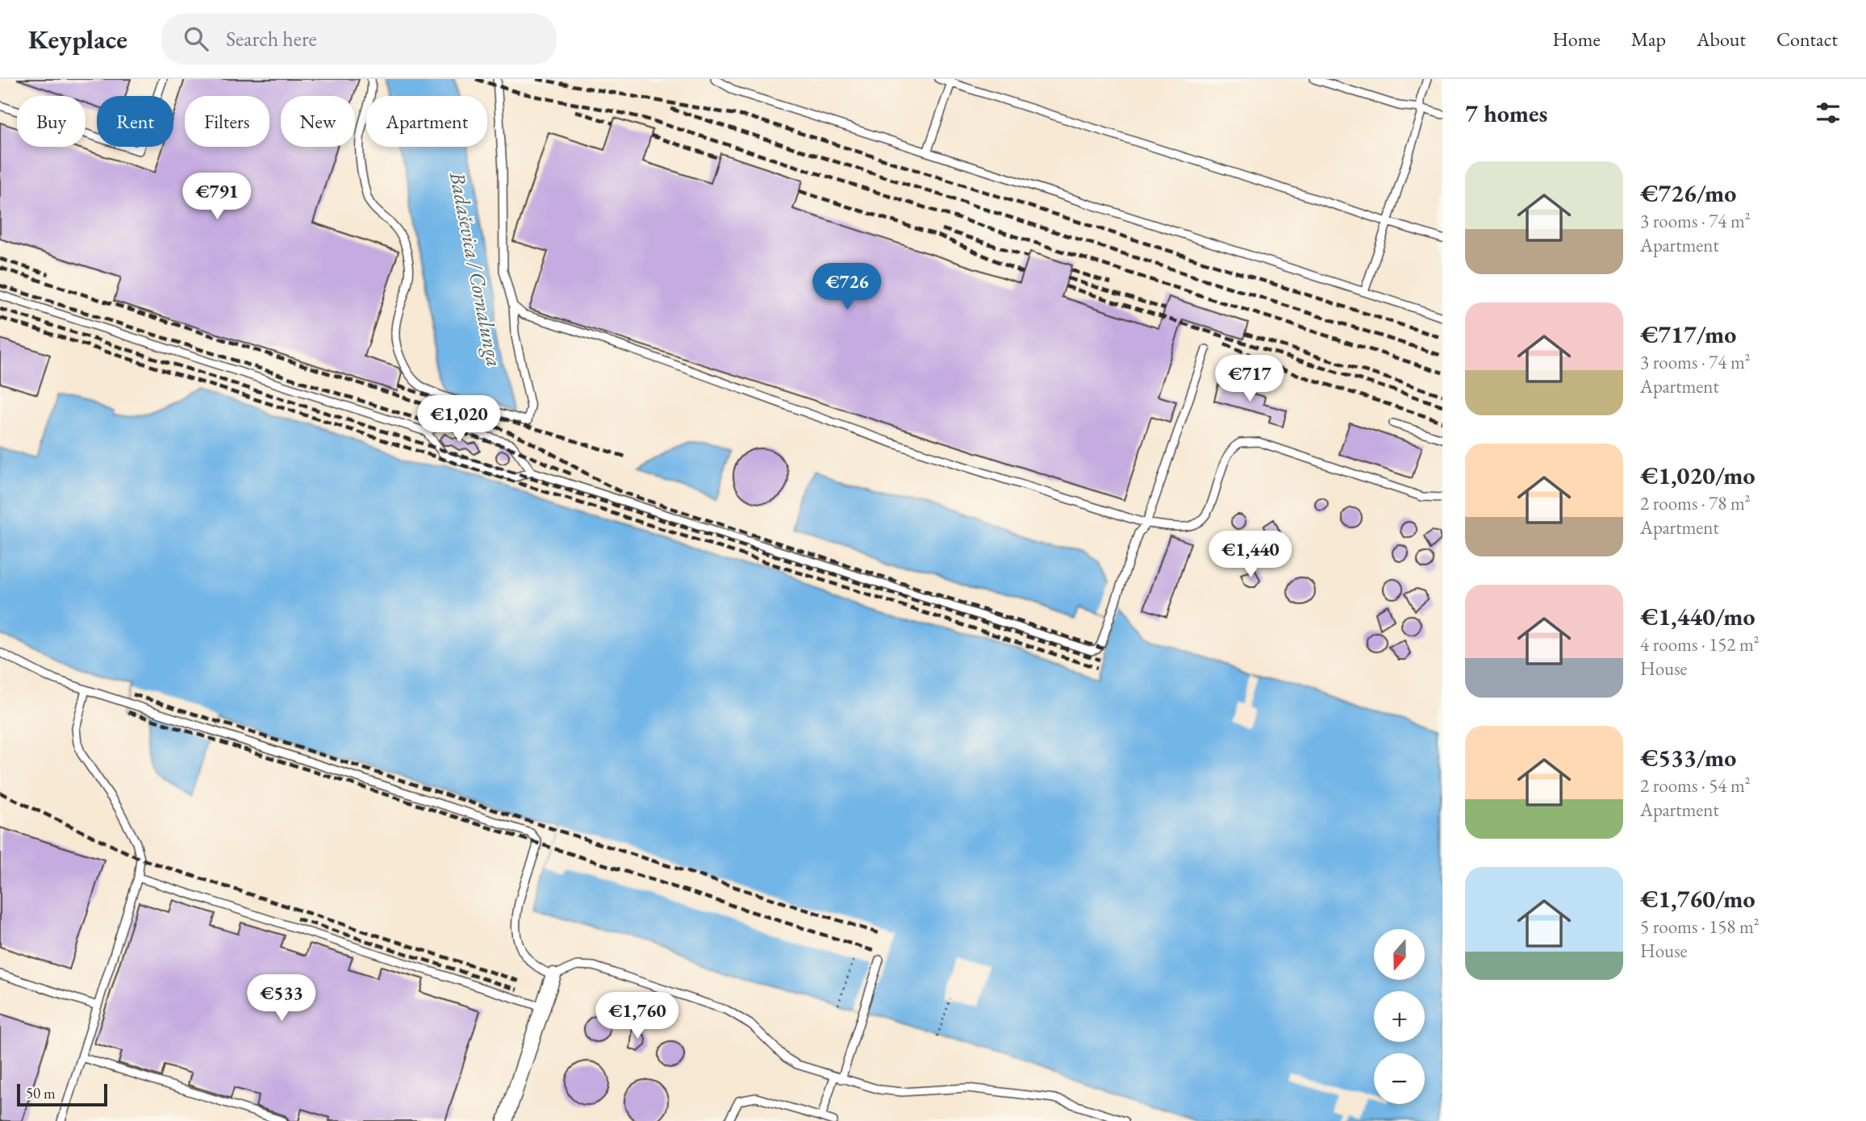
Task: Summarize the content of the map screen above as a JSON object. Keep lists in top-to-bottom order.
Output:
{
  "water": ["Badaševica / Cornalunga"],
  "scale_bar": "50 m",
  "north": "bottom",
  "page": {
    "header": "Keyplace",
    "search": "Search here",
    "nav": [
      "Home",
      "Map",
      "About",
      "Contact"
    ],
    "heading": "7 homes",
    "chip": [
      "Buy",
      "Rent",
      "Filters",
      "New",
      "Apartment"
    ],
    "list": [
      {
        "name": "€726/mo",
        "note": "3 rooms · 74 m² · Apartment"
      },
      {
        "name": "€717/mo",
        "note": "3 rooms · 74 m² · Apartment"
      },
      {
        "name": "€1,020/mo",
        "note": "2 rooms · 78 m² · Apartment"
      },
      {
        "name": "€1,440/mo",
        "note": "4 rooms · 152 m² · House"
      },
      {
        "name": "€533/mo",
        "note": "2 rooms · 54 m² · Apartment"
      },
      {
        "name": "€1,760/mo",
        "note": "5 rooms · 158 m² · House"
      }
    ],
    "price": [
      "€791",
      "€726",
      "€717",
      "€1,020",
      "€1,440",
      "€533",
      "€1,760"
    ],
    "map_buttons": ["+", "−"],
    "scale": "50 m"
  }
}
